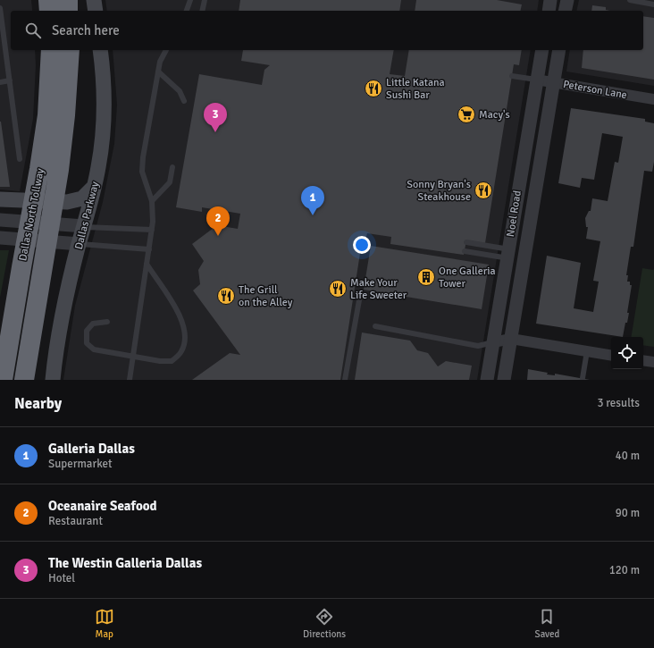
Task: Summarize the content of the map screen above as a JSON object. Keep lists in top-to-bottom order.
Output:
{
  "streets": {
    "highway": ["Dallas North Tollway"],
    "main road": ["Dallas Parkway"],
    "street": ["Peterson Lane", "Noel Road"]
  },
  "crossings": [
    ["Peterson Lane", "Noel Road"]
  ],
  "places": {
    "restaurant": [
      "Little Katana Sushi Bar",
      "Sonny Bryan's Steakhouse",
      "Make Your Life Sweeter",
      "The Grill on the Alley"
    ],
    "supermarket": ["Macy's"],
    "building": ["One Galleria Tower"]
  },
  "page": {
    "search": "Search here",
    "pins": ["3", "1", "2"],
    "heading": ["Nearby", "3 results"],
    "list": [
      {
        "mark": "1",
        "name": "Galleria Dallas",
        "note": "Supermarket",
        "value": "40 m"
      },
      {
        "mark": "2",
        "name": "Oceanaire Seafood",
        "note": "Restaurant",
        "value": "90 m"
      },
      {
        "mark": "3",
        "name": "The Westin Galleria Dallas",
        "note": "Hotel",
        "value": "120 m"
      }
    ],
    "nav": ["Map", "Directions", "Saved"]
  }
}
